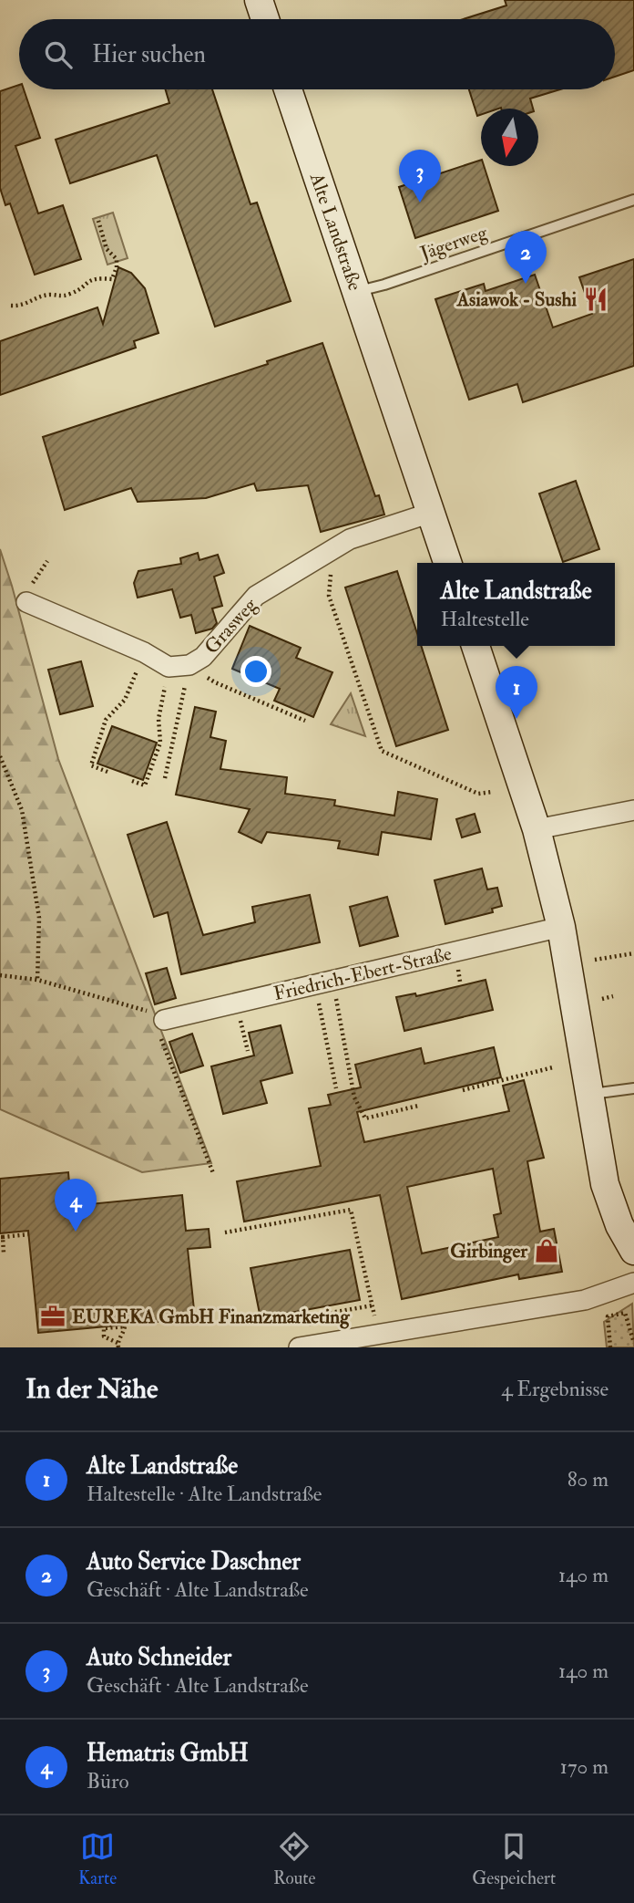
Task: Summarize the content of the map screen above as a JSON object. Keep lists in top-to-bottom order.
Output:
{
  "streets": {
    "main road": ["Alte Landstraße"],
    "street": ["Grasweg", "Friedrich-Ebert-Straße"],
    "lane": ["Jägerweg"]
  },
  "crossings": [
    ["Alte Landstraße", "Jägerweg"],
    ["Alte Landstraße", "Grasweg"]
  ],
  "places": {
    "restaurant": ["Asiawok - Sushi"],
    "shop": ["Girbinger"],
    "office": ["EUREKA GmbH Finanzmarketing"]
  },
  "north": "bottom",
  "page": {
    "search": "Hier suchen",
    "pins": [
      "3",
      "2",
      "1",
      "4"
    ],
    "popup": ["Alte Landstraße", "Haltestelle"],
    "heading": ["In der Nähe", "4 Ergebnisse"],
    "list": [
      {
        "mark": "1",
        "name": "Alte Landstraße",
        "note": "Haltestelle · Alte Landstraße",
        "value": "80 m"
      },
      {
        "mark": "2",
        "name": "Auto Service Daschner",
        "note": "Geschäft · Alte Landstraße",
        "value": "140 m"
      },
      {
        "mark": "3",
        "name": "Auto Schneider",
        "note": "Geschäft · Alte Landstraße",
        "value": "140 m"
      },
      {
        "mark": "4",
        "name": "Hematris GmbH",
        "note": "Büro",
        "value": "170 m"
      }
    ],
    "nav": ["Karte", "Route", "Gespeichert"]
  }
}
